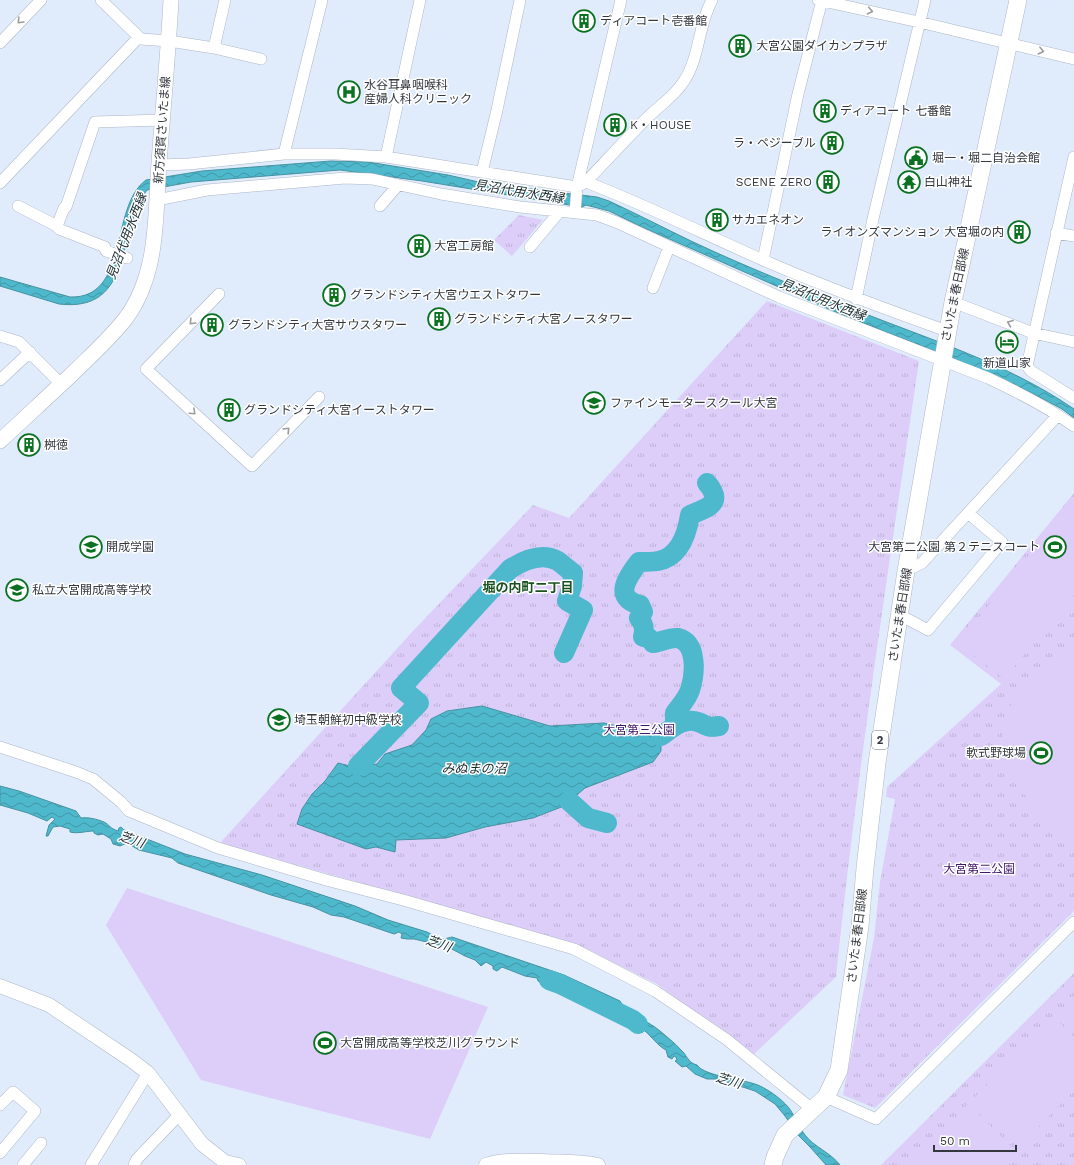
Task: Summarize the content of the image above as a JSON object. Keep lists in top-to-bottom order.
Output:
{
  "streets": {
    "main road": ["新方須賀さいたま線", "さいたま春日部線", "2"]
  },
  "districts": ["堀の内町二丁目"],
  "water": ["見沼代用水西縁", "みぬまの沼", "芝川"],
  "parks": ["大宮第三公園", "大宮第二公園"],
  "places": {
    "building": [
      "ディアコート壱番館",
      "大宮公園ダイカンプラザ",
      "ディアコート 七番館",
      "K・HOUSE",
      "ラ・ペジーブル",
      "SCENE ZERO",
      "サカエネオン",
      "ライオンズマンション 大宮堀の内",
      "大宮工房館",
      "グランドシティ大宮ウエストタワー",
      "グランドシティ大宮ノースタワー",
      "グランドシティ大宮サウスタワー",
      "グランドシティ大宮イーストタワー",
      "桝徳"
    ],
    "hospital": ["水谷耳鼻咽喉科 産婦人科クリニック"],
    "public building": ["堀一・堀二自治会館"],
    "temple": ["白山神社"],
    "hotel": ["新道山家"],
    "school or university": [
      "ファインモータースクール大宮",
      "開成学園",
      "私立大宮開成高等学校",
      "埼玉朝鮮初中級学校"
    ],
    "sports": ["大宮第二公園 第２テニスコート", "軟式野球場", "大宮開成高等学校芝川グラウンド"]
  },
  "scale_bar": "50 m"
}
